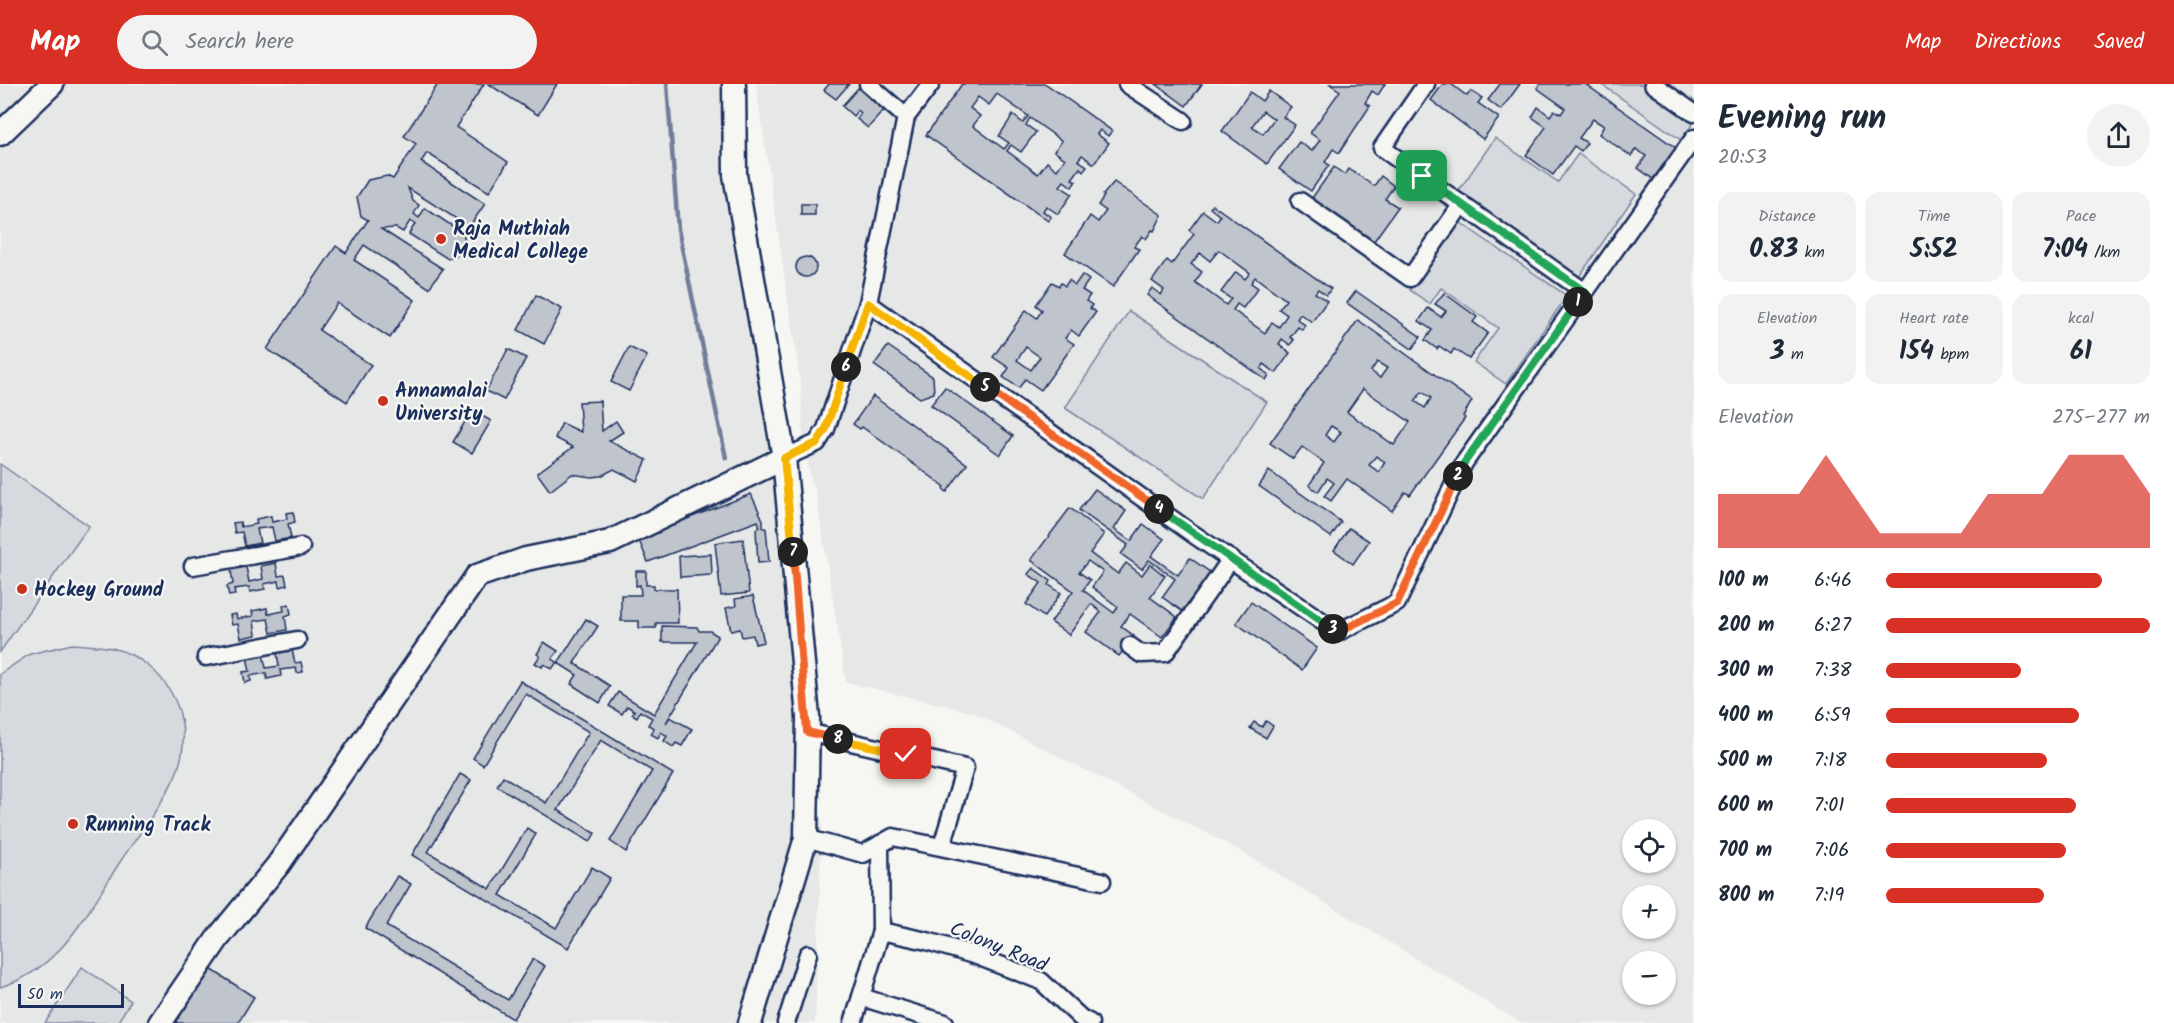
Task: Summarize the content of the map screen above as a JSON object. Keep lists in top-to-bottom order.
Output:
{
  "streets": {
    "street": ["Colony Road"]
  },
  "places": [
    "Raja Muthiah Medical College",
    "Annamalai University",
    "Hockey Ground",
    "Running Track"
  ],
  "scale_bar": "50 m",
  "page": {
    "header": "Map",
    "search": "Search here",
    "nav": ["Map", "Directions", "Saved"],
    "heading": ["Evening run", "20:53"],
    "stats": [
      ["Distance", "0.83 km"],
      ["Time", "5:52"],
      ["Pace", "7:04 /km"],
      ["Elevation", "3 m"],
      ["Heart rate", "154 bpm"],
      ["kcal", "61"]
    ],
    "pins": [
      "1",
      "6",
      "5",
      "2",
      "4",
      "7",
      "3",
      "8"
    ],
    "chart": ["Elevation", "275–277 m"],
    "list": [
      {
        "name": "100 m",
        "note": "6:46"
      },
      {
        "name": "200 m",
        "note": "6:27"
      },
      {
        "name": "300 m",
        "note": "7:38"
      },
      {
        "name": "400 m",
        "note": "6:59"
      },
      {
        "name": "500 m",
        "note": "7:18"
      },
      {
        "name": "600 m",
        "note": "7:01"
      },
      {
        "name": "700 m",
        "note": "7:06"
      },
      {
        "name": "800 m",
        "note": "7:19"
      }
    ],
    "map_buttons": ["+", "−"],
    "scale": "50 m"
  }
}
